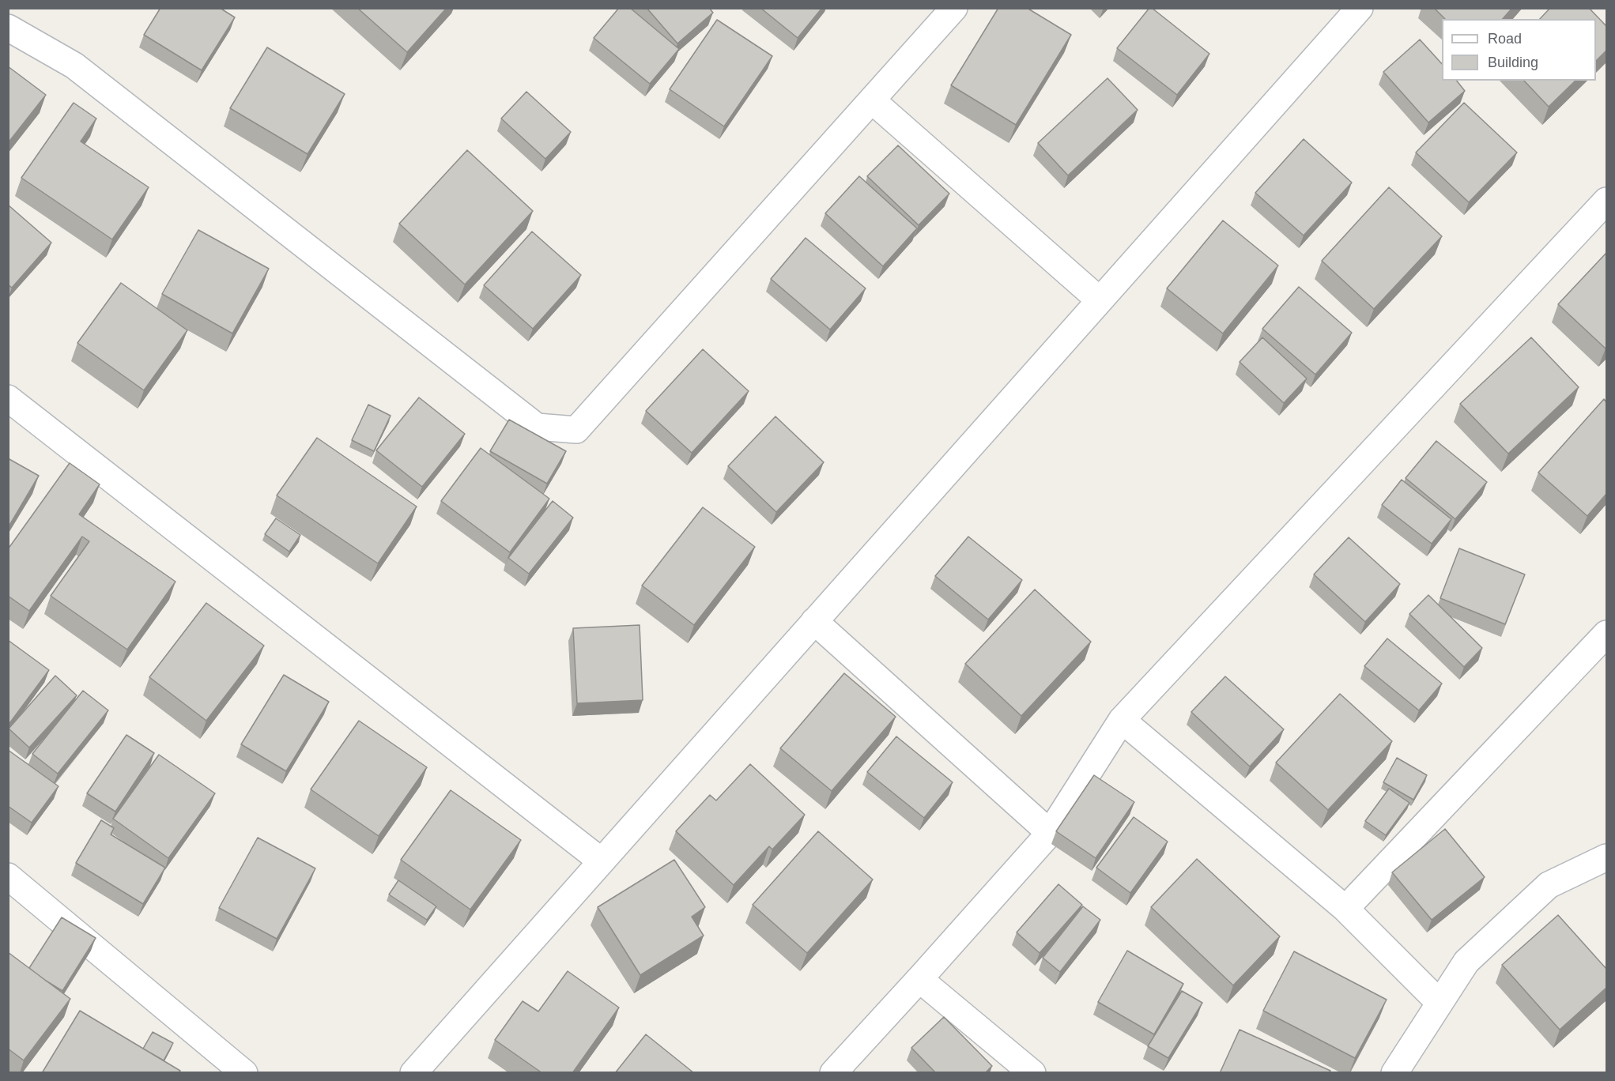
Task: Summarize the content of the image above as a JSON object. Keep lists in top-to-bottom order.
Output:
{
  "legend": ["Road", "Building"]
}
